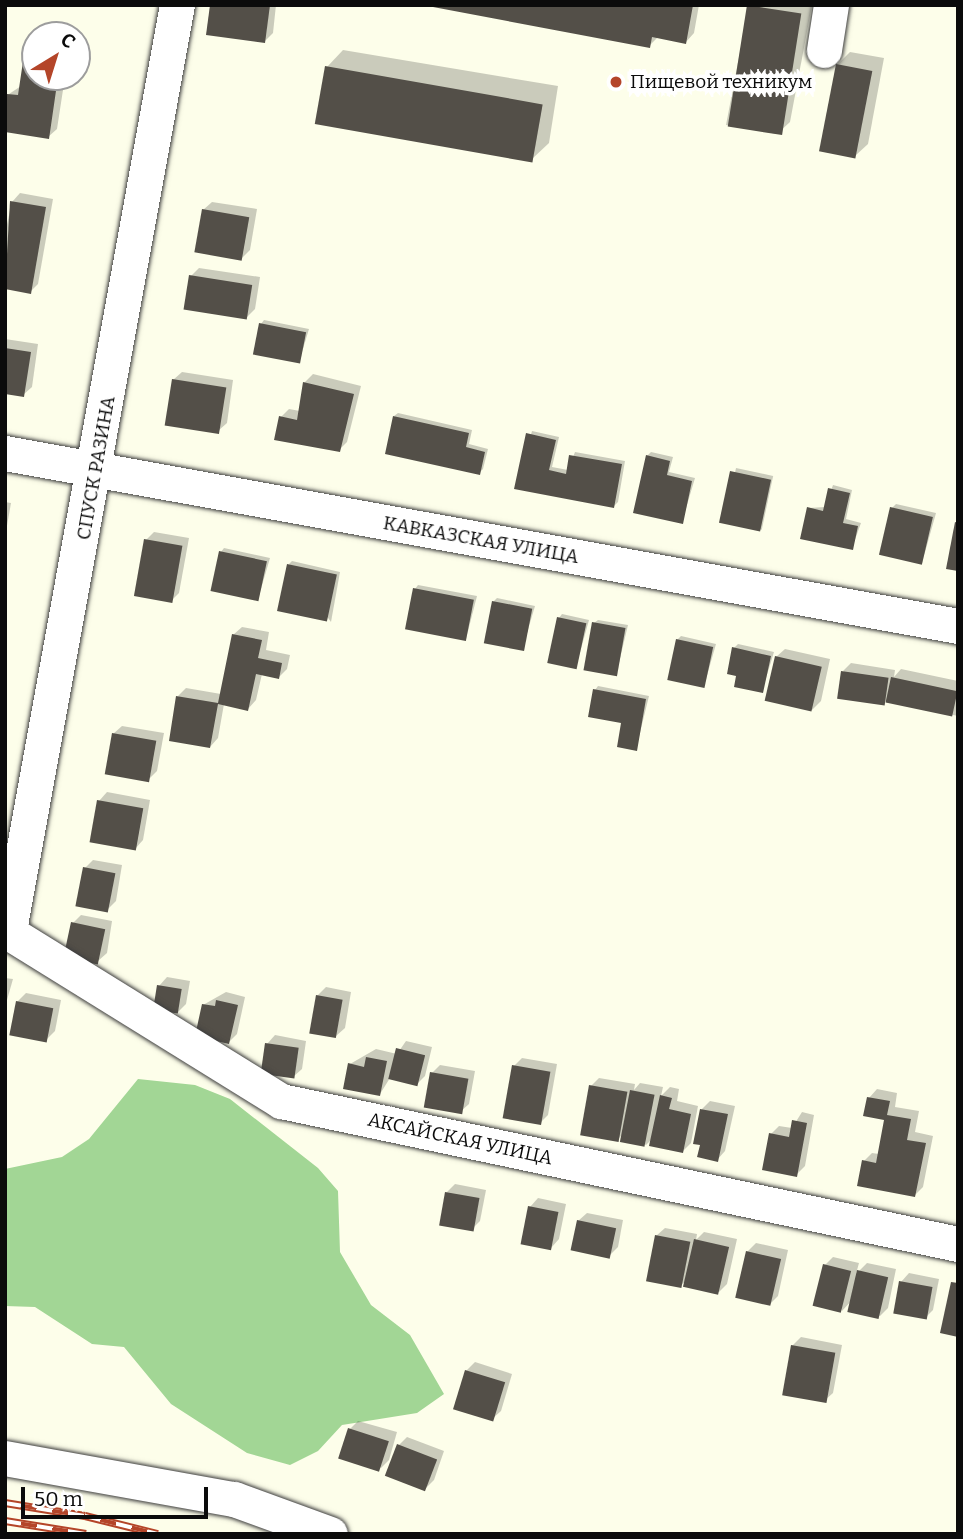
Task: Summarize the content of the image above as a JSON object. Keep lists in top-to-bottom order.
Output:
{
  "streets": {
    "street": ["СПУСК РАЗИНА", "КАВКАЗСКАЯ УЛИЦА", "АКСАЙСКАЯ УЛИЦА"]
  },
  "crossings": [
    ["СПУСК РАЗИНА", "КАВКАЗСКАЯ УЛИЦА"],
    ["СПУСК РАЗИНА", "АКСАЙСКАЯ УЛИЦА"]
  ],
  "places": ["Пищевой техникум"],
  "scale_bar": "50 m",
  "north": "top right"
}
